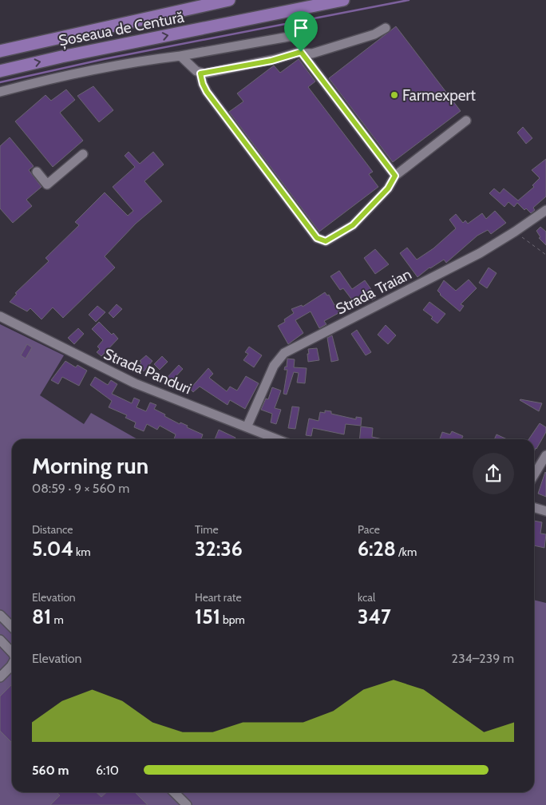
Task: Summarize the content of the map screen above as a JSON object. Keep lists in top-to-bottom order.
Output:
{
  "streets": {
    "main road": ["Șoseaua de Centură"],
    "street": ["Strada Traian", "Strada Panduri"]
  },
  "crossings": [
    ["Strada Traian", "Strada Panduri"]
  ],
  "places": ["Farmexpert"],
  "page": {
    "heading": ["Morning run", "08:59 · 9 × 560 m"],
    "stats": [
      ["Distance", "5.04 km"],
      ["Time", "32:36"],
      ["Pace", "6:28 /km"],
      ["Elevation", "81 m"],
      ["Heart rate", "151 bpm"],
      ["kcal", "347"]
    ],
    "chart": ["Elevation", "234–239 m"],
    "list": [
      {
        "name": "560 m",
        "note": "6:10"
      }
    ]
  }
}
